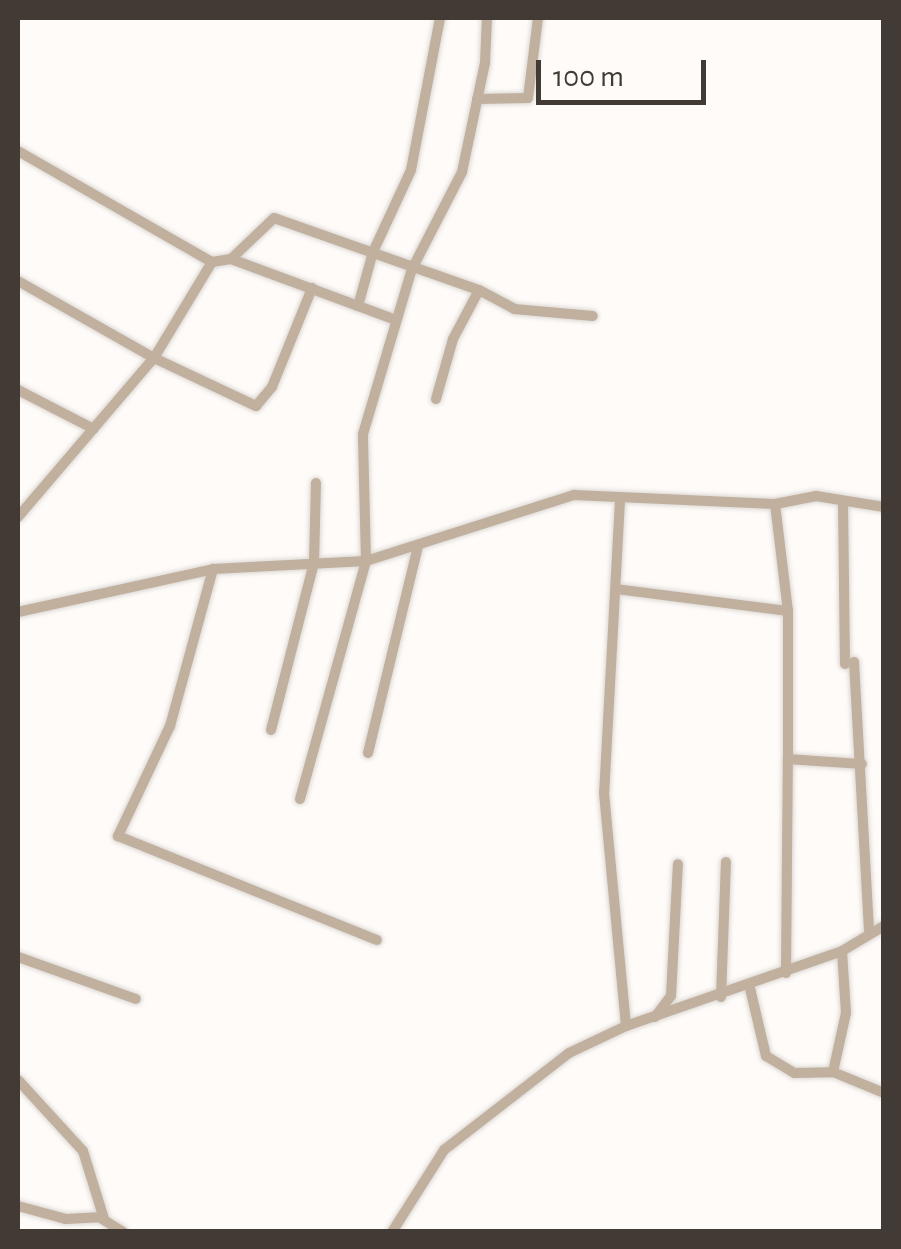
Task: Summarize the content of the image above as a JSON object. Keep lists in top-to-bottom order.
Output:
{
  "scale_bar": "100 m"
}
